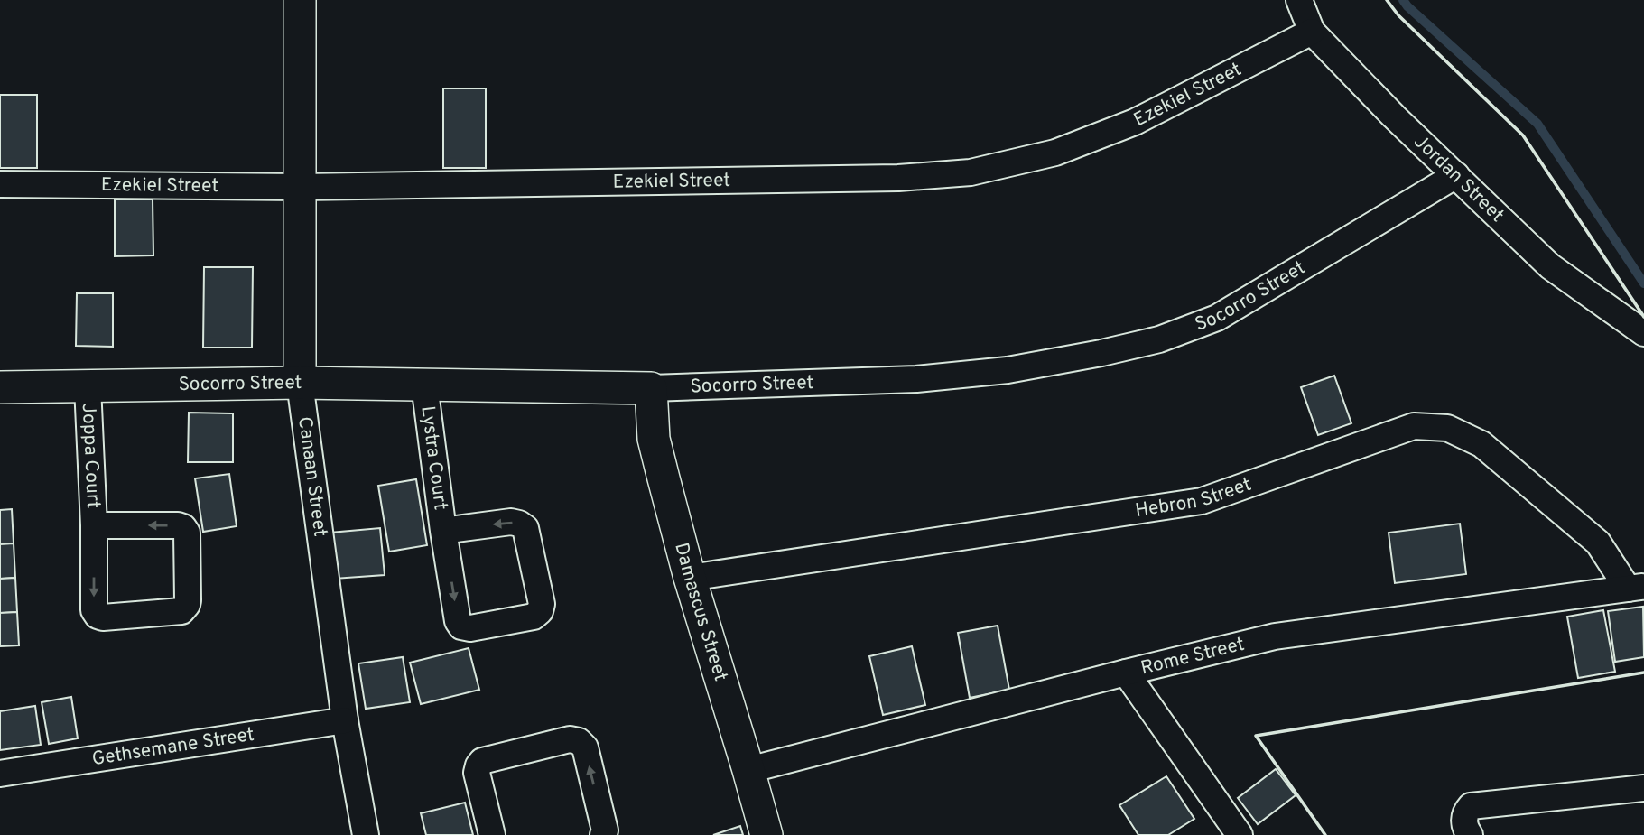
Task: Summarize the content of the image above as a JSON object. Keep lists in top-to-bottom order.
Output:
{
  "streets": {
    "street": [
      "Ezekiel Street",
      "Jordan Street",
      "Socorro Street",
      "Joppa Court",
      "Lystra Court",
      "Canaan Street",
      "Hebron Street",
      "Damascus Street",
      "Rome Street",
      "Gethsemane Street"
    ]
  },
  "crossings": [
    ["Ezekiel Street", "Jordan Street"],
    ["Ezekiel Street", "Canaan Street"],
    ["Jordan Street", "Socorro Street"],
    ["Socorro Street", "Joppa Court"],
    ["Socorro Street", "Lystra Court"],
    ["Socorro Street", "Canaan Street"],
    ["Socorro Street", "Damascus Street"],
    ["Canaan Street", "Gethsemane Street"],
    ["Hebron Street", "Damascus Street"],
    ["Hebron Street", "Rome Street"],
    ["Damascus Street", "Rome Street"]
  ]
}
